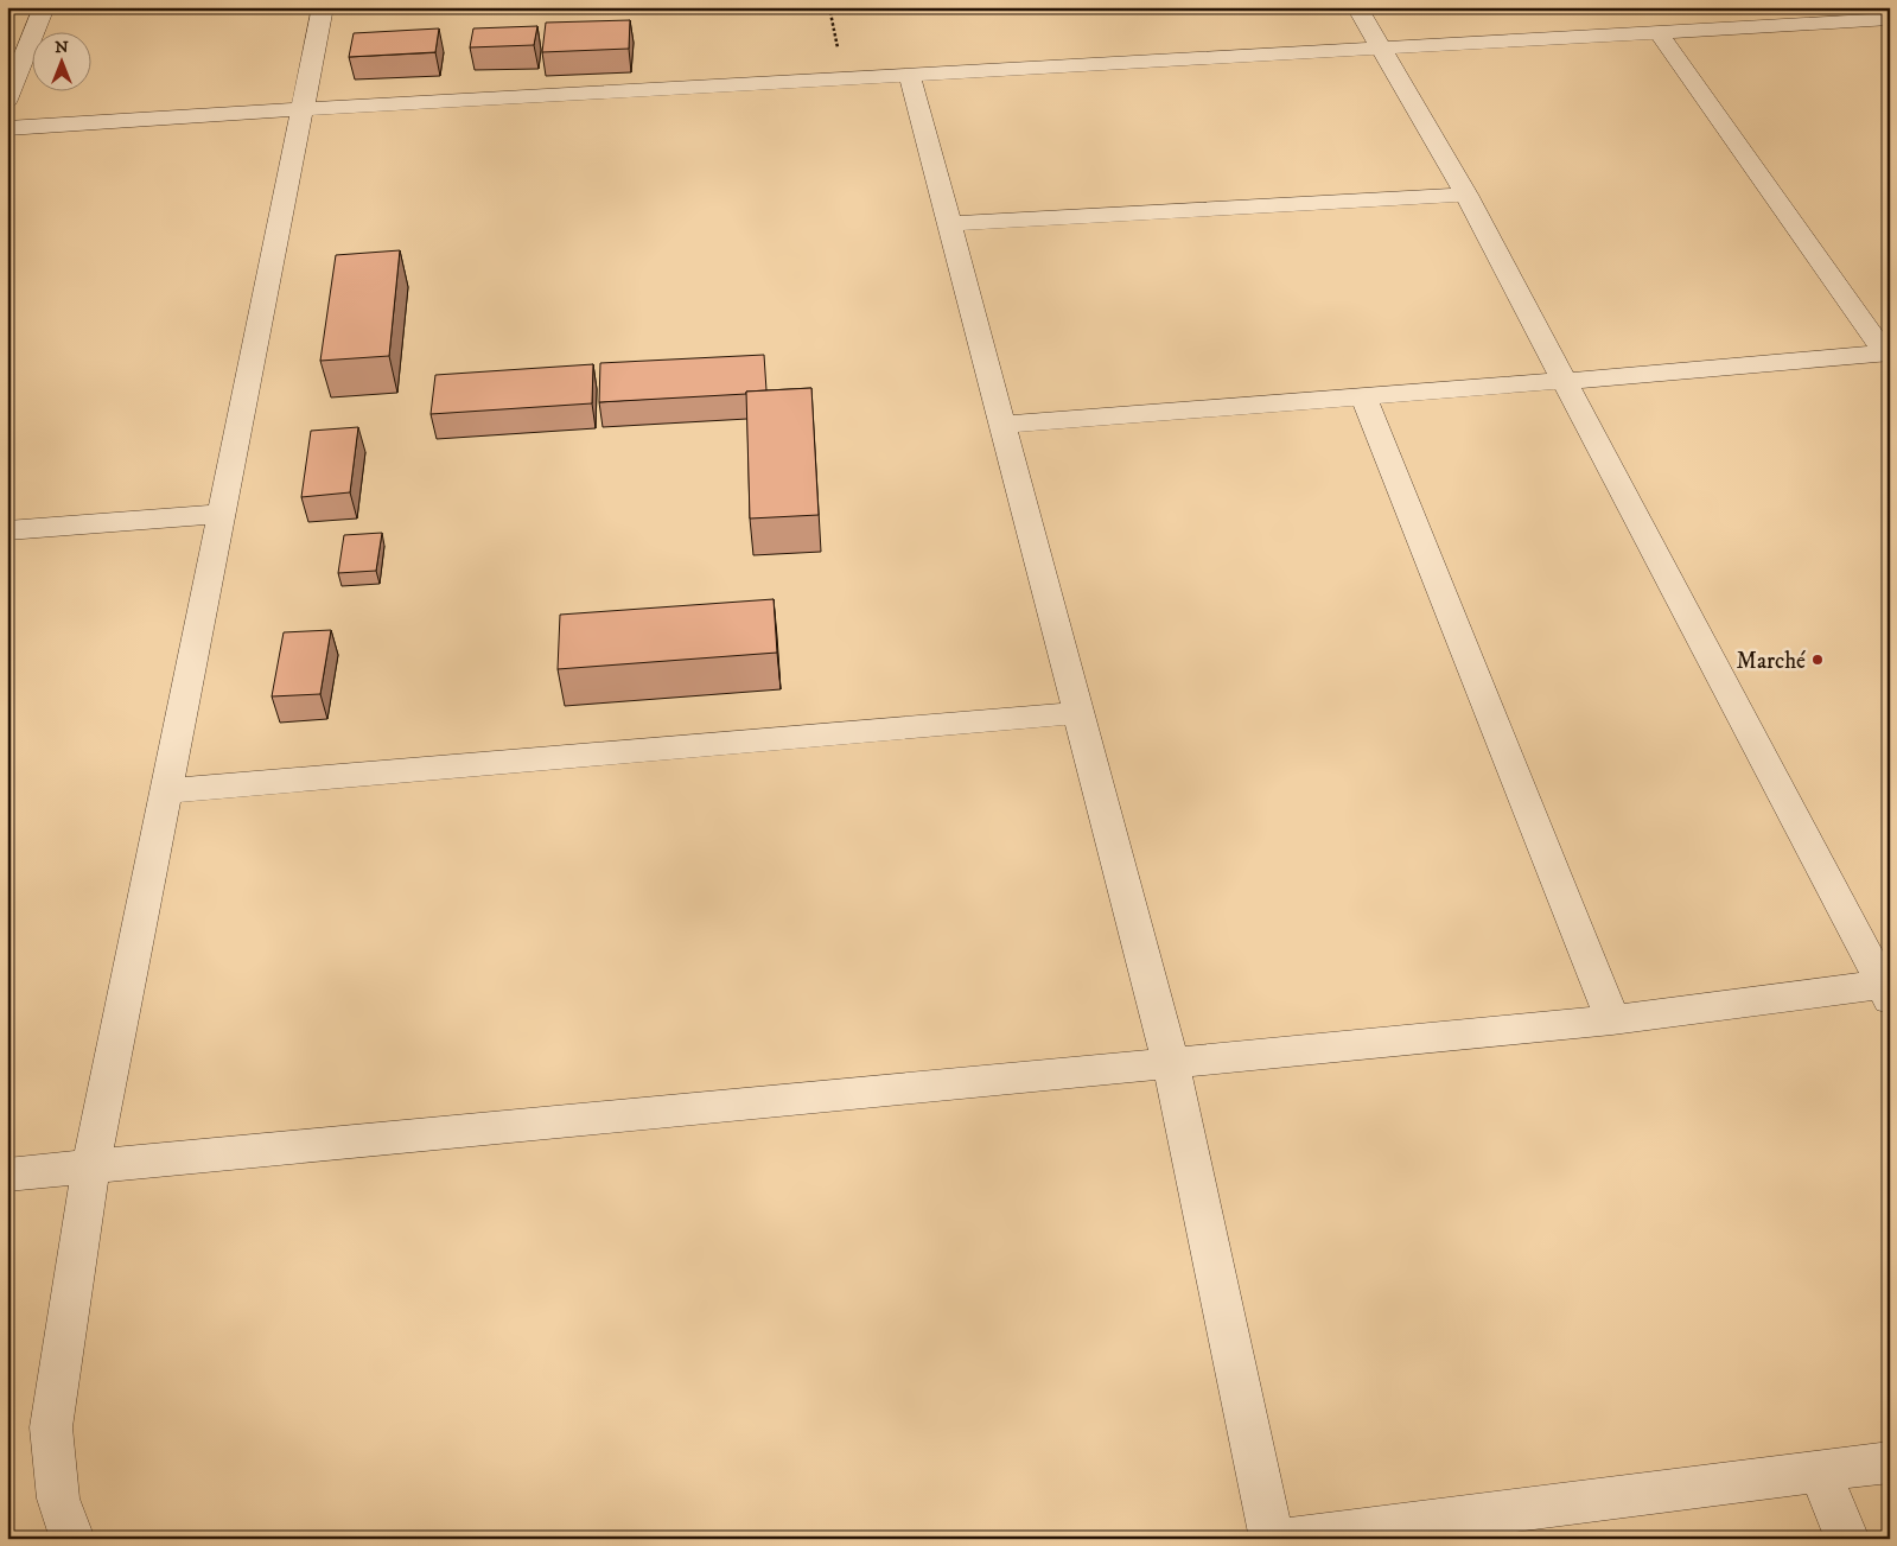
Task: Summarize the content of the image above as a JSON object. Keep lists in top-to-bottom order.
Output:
{
  "places": ["Marché"],
  "north": "top"
}
